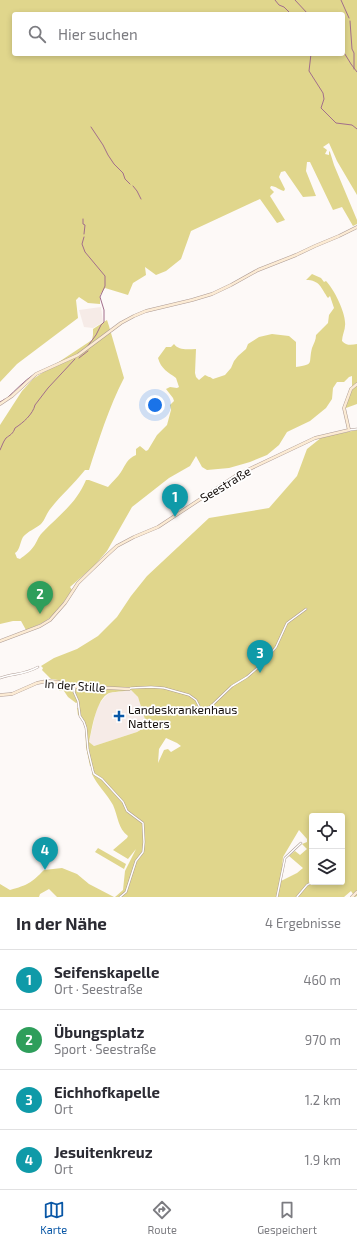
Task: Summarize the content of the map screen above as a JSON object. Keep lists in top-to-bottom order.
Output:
{
  "streets": {
    "street": ["Seestraße", "In der Stille"]
  },
  "places": {
    "health": ["Landeskrankenhaus Natters"]
  },
  "page": {
    "search": "Hier suchen",
    "pins": [
      "1",
      "2",
      "3",
      "4"
    ],
    "heading": ["In der Nähe", "4 Ergebnisse"],
    "list": [
      {
        "mark": "1",
        "name": "Seifenskapelle",
        "note": "Ort · Seestraße",
        "value": "460 m"
      },
      {
        "mark": "2",
        "name": "Übungsplatz",
        "note": "Sport · Seestraße",
        "value": "970 m"
      },
      {
        "mark": "3",
        "name": "Eichhofkapelle",
        "note": "Ort",
        "value": "1.2 km"
      },
      {
        "mark": "4",
        "name": "Jesuitenkreuz",
        "note": "Ort",
        "value": "1.9 km"
      }
    ],
    "nav": ["Karte", "Route", "Gespeichert"]
  }
}
